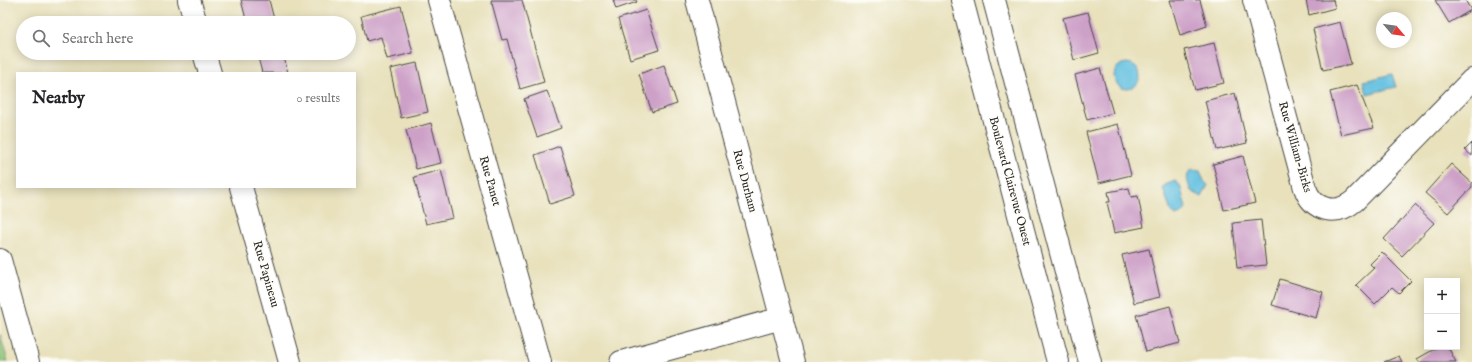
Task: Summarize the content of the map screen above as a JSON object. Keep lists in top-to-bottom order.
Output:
{
  "streets": {
    "street": [
      "Rue William-Birks",
      "Rue Panet",
      "Rue Durham",
      "Boulevard Clairevue Ouest",
      "Rue Papineau"
    ]
  },
  "north": "bottom right",
  "page": {
    "search": "Search here",
    "heading": ["Nearby", "0 results"],
    "map_buttons": ["+", "−"]
  }
}
